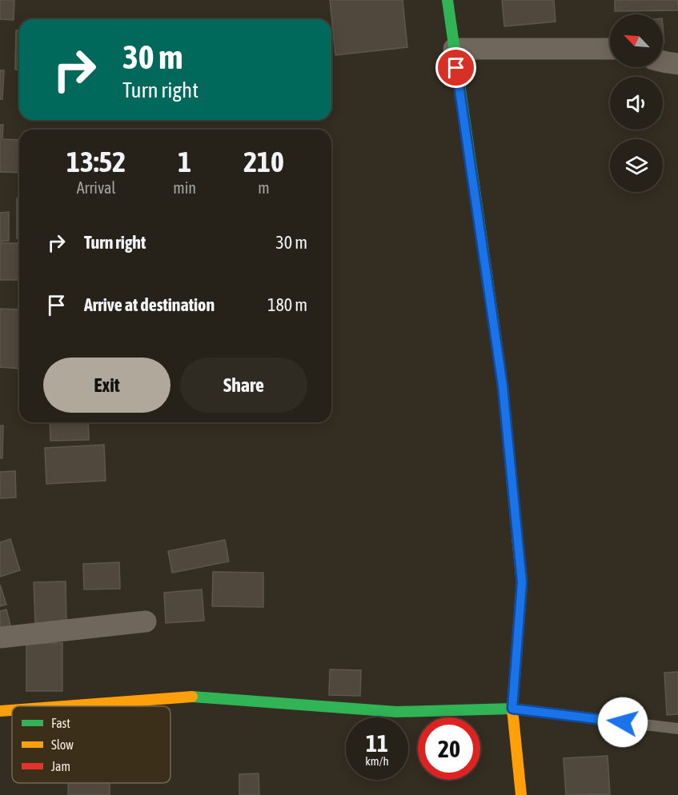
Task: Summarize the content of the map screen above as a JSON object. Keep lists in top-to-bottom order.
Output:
{
  "legend": ["Fast", "Slow", "Jam"],
  "north": "top left",
  "page": {
    "turn": ["30 m", "Turn right"],
    "eta": [
      "13:52",
      "Arrival",
      "1",
      "min",
      "210",
      "m"
    ],
    "list": [
      {
        "name": "Turn right",
        "value": "30 m"
      },
      {
        "name": "Arrive at destination",
        "value": "180 m"
      }
    ],
    "buttons": ["Exit", "Share"],
    "speed": "11 km/h",
    "limit": "20"
  }
}
